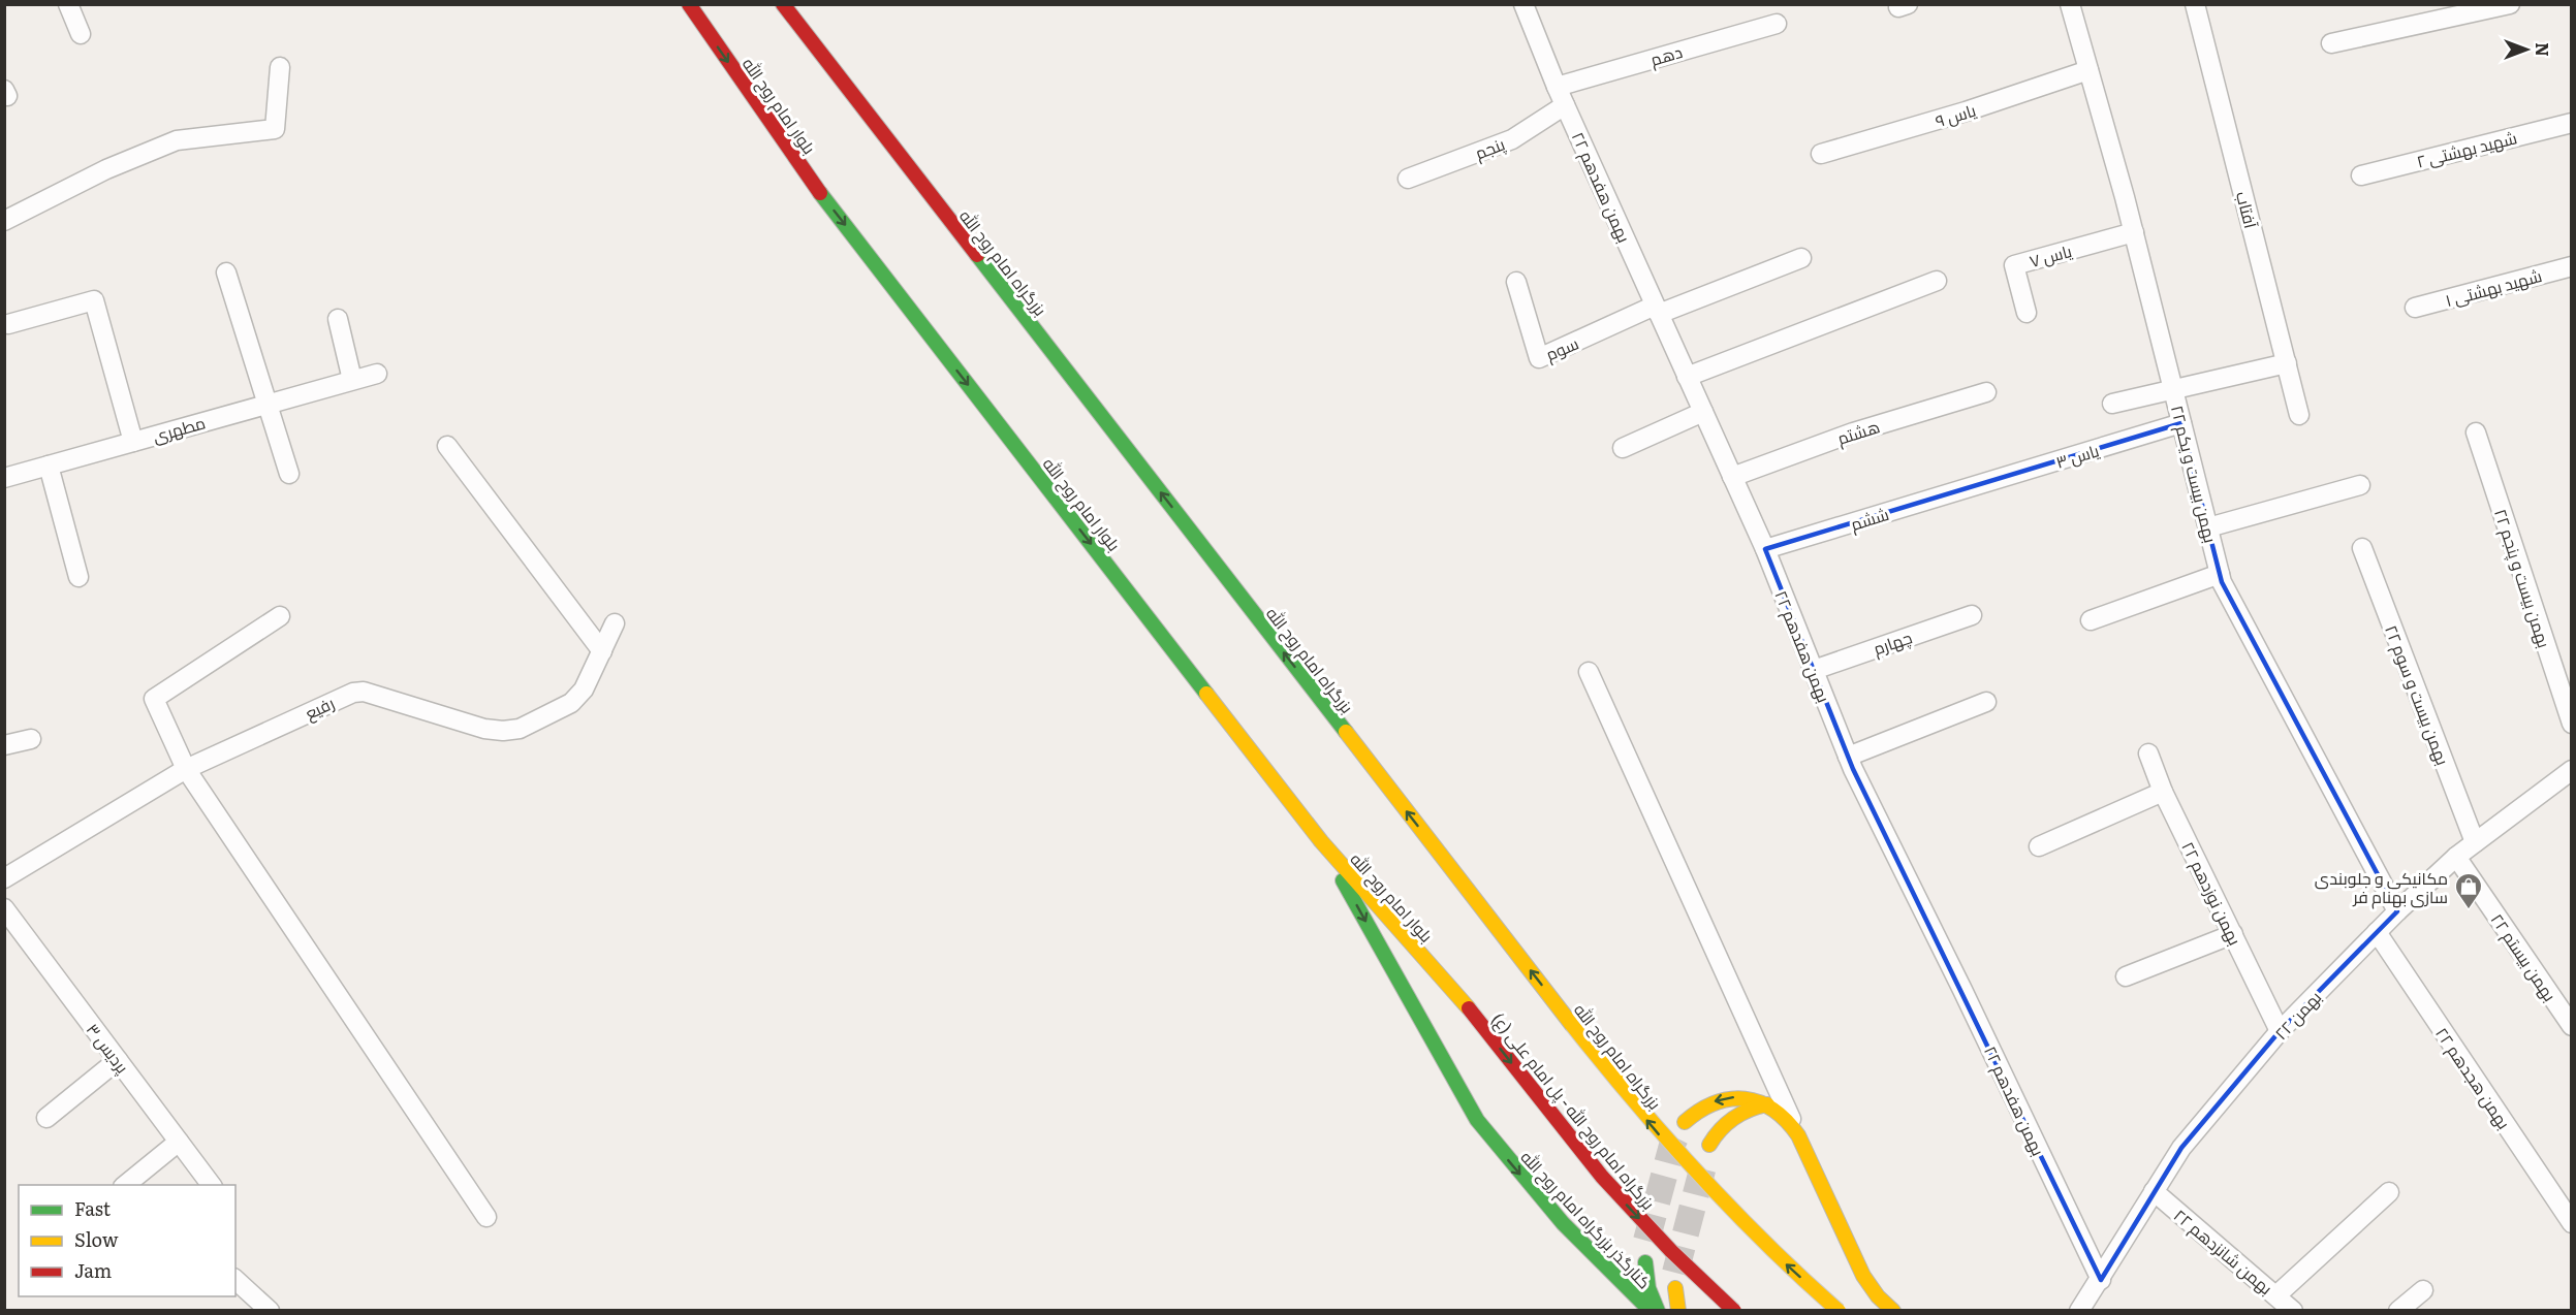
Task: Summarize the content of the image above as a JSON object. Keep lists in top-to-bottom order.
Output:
{
  "streets": {
    "main road": [
      "بلوار امام روح الله",
      "بزرگراه امام روح الله",
      "بزرگراه امام روح الله - پل امام علی (ع)",
      "کنارگذر بزرگراه امام روح الله"
    ],
    "street": [
      "دهم",
      "یاس ۹",
      "پنجم",
      "شهید بهشتی ۲",
      "۲۲ بهمن هفدهم",
      "آفتاب",
      "یاس ۷",
      "شهید بهشتی ۱",
      "سوم",
      "مطهری",
      "هشتم",
      "یاس ۳",
      "۲۲ بهمن بیست و یکم",
      "ششم",
      "۲۲ بهمن بیست و پنجم",
      "چهارم",
      "۲۲ بهمن بیست و سوم",
      "رفیع",
      "۲۲ بهمن نوزدهم",
      "۲۲ بهمن بیستم",
      "۲۲ بهمن",
      "پردیس ۳",
      "۲۲ بهمن هجدهم",
      "۲۲ بهمن شانزدهم"
    ]
  },
  "crossings": [
    ["دهم", "۲۲ بهمن هفدهم"],
    ["بلوار امام روح الله", "بزرگراه امام روح الله - پل امام علی (ع)"],
    ["بلوار امام روح الله", "کنارگذر بزرگراه امام روح الله"],
    ["یاس ۹", "۲۲ بهمن بیست و یکم"],
    ["پنجم", "۲۲ بهمن هفدهم"],
    ["۲۲ بهمن هفدهم", "سوم"],
    ["۲۲ بهمن هفدهم", "هشتم"],
    ["۲۲ بهمن هفدهم", "ششم"],
    ["۲۲ بهمن هفدهم", "چهارم"],
    ["۲۲ بهمن هفدهم", "۲۲ بهمن"],
    ["یاس ۷", "۲۲ بهمن بیست و یکم"],
    ["یاس ۳", "۲۲ بهمن بیست و یکم"],
    ["یاس ۳", "ششم"],
    ["۲۲ بهمن بیست و یکم", "۲۲ بهمن"],
    ["۲۲ بهمن بیست و سوم", "۲۲ بهمن"],
    ["۲۲ بهمن نوزدهم", "۲۲ بهمن"],
    ["۲۲ بهمن بیستم", "۲۲ بهمن"],
    ["۲۲ بهمن", "۲۲ بهمن هجدهم"],
    ["۲۲ بهمن", "۲۲ بهمن شانزدهم"]
  ],
  "one_way": [
    "بلوار امام روح الله",
    "بزرگراه امام روح الله",
    "بزرگراه امام روح الله - پل امام علی (ع)",
    "کنارگذر بزرگراه امام روح الله"
  ],
  "places": {
    "shop": ["مکانیکی و جلوبندی سازی بهنام فر"]
  },
  "legend": ["Fast", "Slow", "Jam"],
  "north": "right"
}
